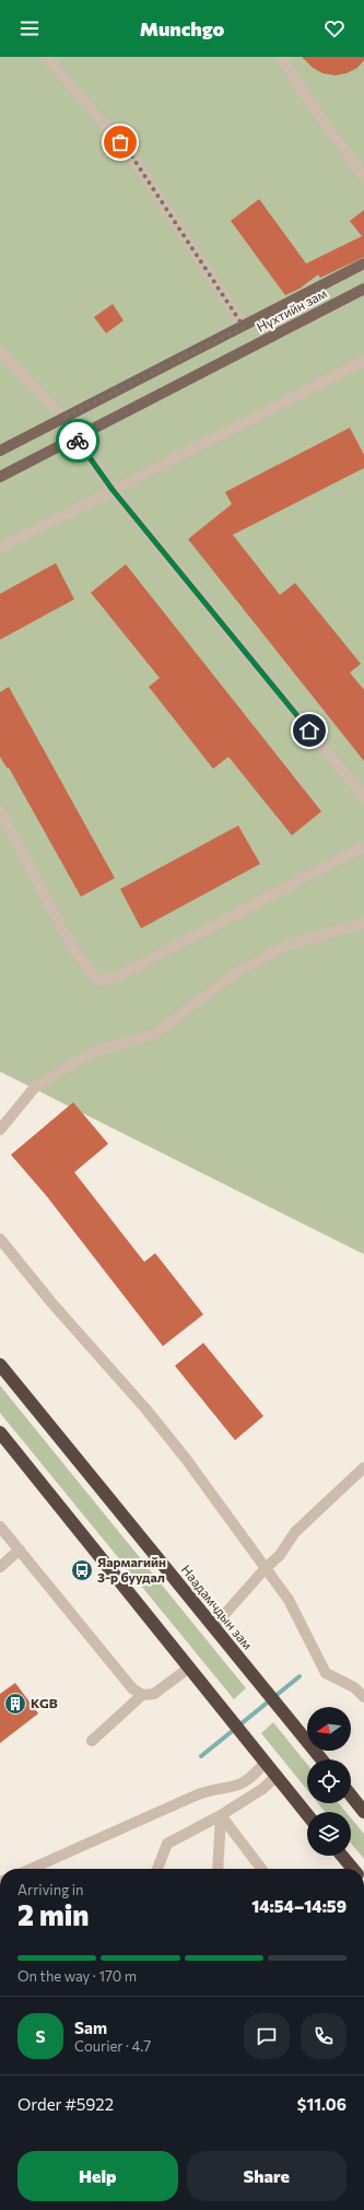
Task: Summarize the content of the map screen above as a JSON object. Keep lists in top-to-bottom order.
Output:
{
  "streets": {
    "highway": ["Наадамчдын зам"],
    "main road": ["Нүхтийн зам"]
  },
  "places": {
    "bus stop": ["Яармагийн 3-р буудал"],
    "building": ["KGB"]
  },
  "north": "left",
  "page": {
    "header": "Munchgo",
    "heading": ["2 min", "Arriving in", "14:54–14:59"],
    "panel": [
      "Sam",
      "Courier · 4.7",
      "Order #5922",
      "$11.06"
    ],
    "bar": "On the way · 170 m",
    "round": "S",
    "buttons": ["Help", "Share"]
  }
}
